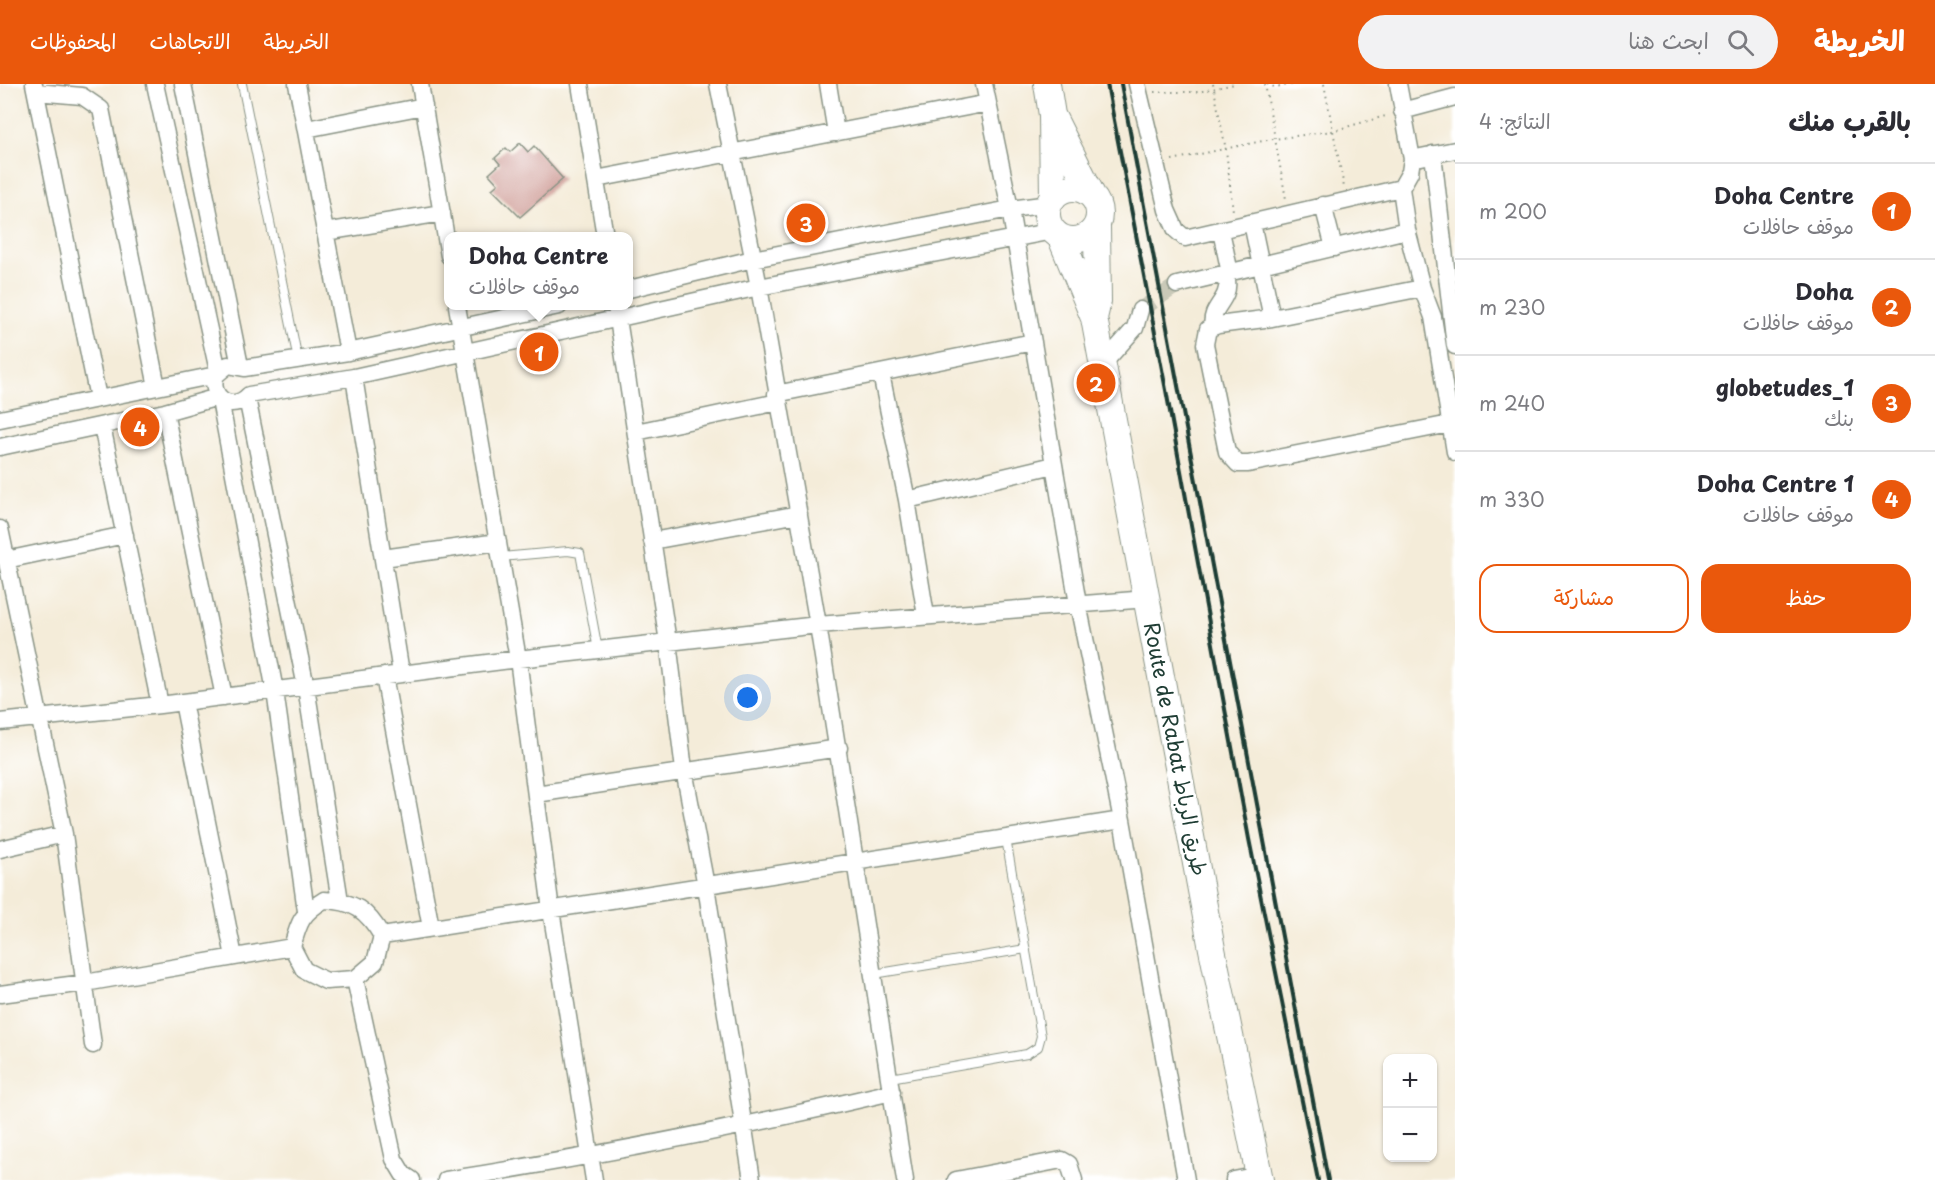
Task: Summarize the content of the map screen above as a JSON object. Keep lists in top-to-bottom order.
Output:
{
  "streets": {
    "main road": ["Route de Rabat طريق الرباط"]
  },
  "page": {
    "header": "الخريطة",
    "search": "ابحث هنا",
    "nav": ["الخريطة", "الاتجاهات", "المحفوظات"],
    "heading": ["بالقرب منك", "النتائج: 4"],
    "list": [
      {
        "mark": "1",
        "name": "Doha Centre",
        "note": "موقف حافلات",
        "value": "200 m"
      },
      {
        "mark": "2",
        "name": "Doha",
        "note": "موقف حافلات",
        "value": "230 m"
      },
      {
        "mark": "3",
        "name": "globetudes_1",
        "note": "بنك",
        "value": "240 m"
      },
      {
        "mark": "4",
        "name": "Doha Centre 1",
        "note": "موقف حافلات",
        "value": "330 m"
      }
    ],
    "pins": [
      "3",
      "1",
      "2",
      "4"
    ],
    "popup": ["Doha Centre", "موقف حافلات"],
    "buttons": ["حفظ", "مشاركة"],
    "map_buttons": ["+", "−"]
  }
}
